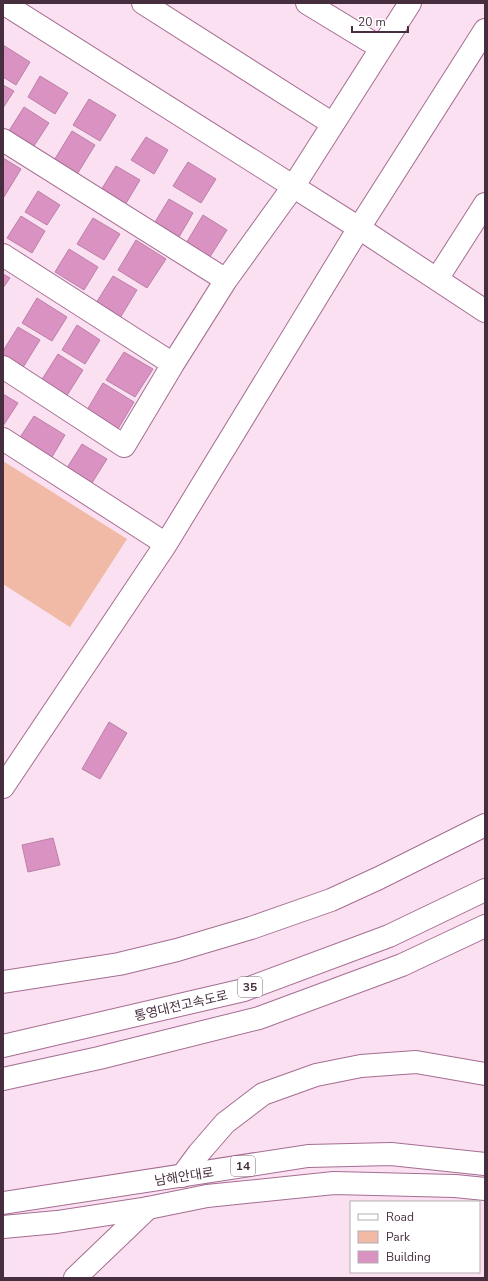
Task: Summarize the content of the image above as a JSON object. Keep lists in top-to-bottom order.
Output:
{
  "streets": {
    "main road": [
      "35",
      "통영대전고속도로",
      "14",
      "남해안대로"
    ]
  },
  "legend": ["Road", "Park", "Building"],
  "scale_bar": "20 m"
}
